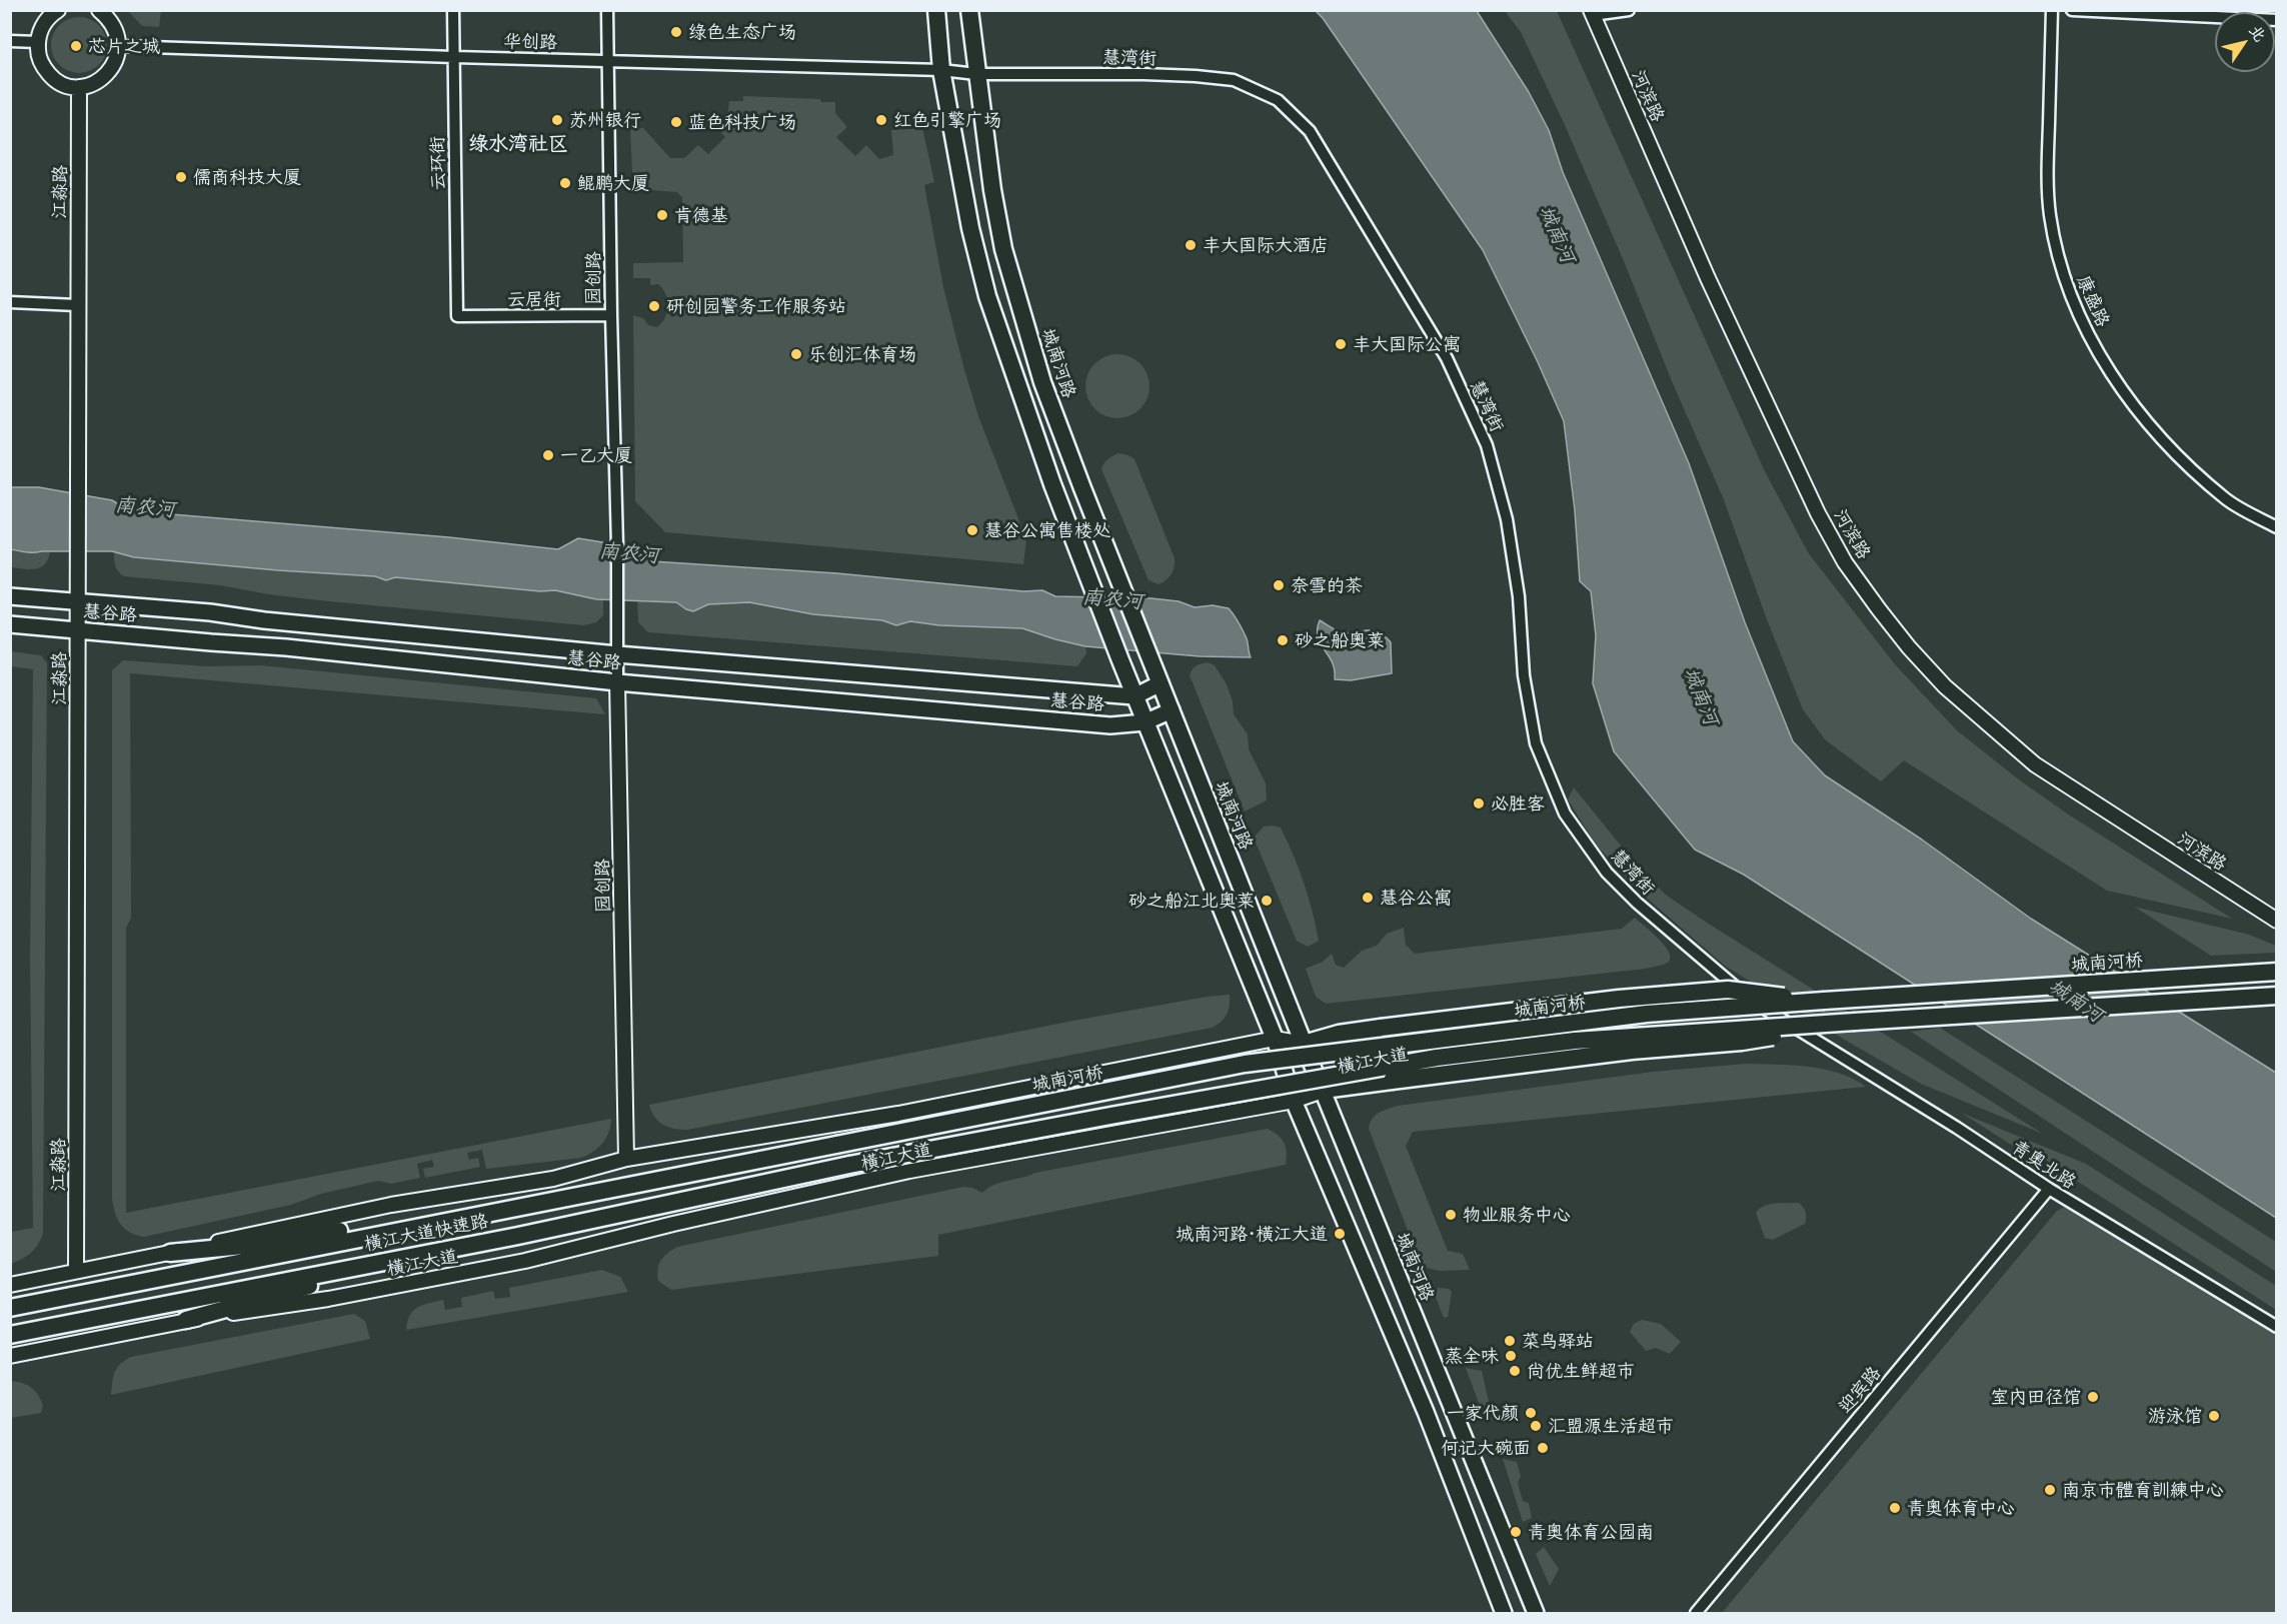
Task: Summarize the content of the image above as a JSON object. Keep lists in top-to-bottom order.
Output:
{
  "streets": {
    "main road": [
      "城南河路",
      "慧谷路",
      "城南河桥",
      "横江大道快速路"
    ],
    "street": [
      "华创路",
      "慧湾街",
      "河滨路",
      "云环街",
      "江淼路",
      "园创路",
      "云居街",
      "康盛路",
      "横江大道",
      "青奥北路",
      "迎宾路"
    ]
  },
  "crossings": [
    ["华创路", "慧湾街"],
    ["华创路", "云环街"],
    ["华创路", "园创路"],
    ["慧湾街", "城南河路"],
    ["慧湾街", "横江大道"],
    ["慧湾街", "青奥北路"],
    ["云环街", "云居街"],
    ["江淼路", "慧谷路"],
    ["江淼路", "横江大道"],
    ["园创路", "云居街"],
    ["园创路", "慧谷路"],
    ["园创路", "横江大道"],
    ["城南河路", "慧谷路"],
    ["城南河路", "横江大道"],
    ["城南河桥", "横江大道快速路"],
    ["横江大道", "青奥北路"],
    ["青奥北路", "迎宾路"]
  ],
  "districts": ["绿水湾社区"],
  "water": ["城南河", "南农河"],
  "places": [
    "绿色生态广场",
    "芯片之城",
    "苏州银行",
    "红色引擎广场",
    "蓝色科技广场",
    "儒商科技大厦",
    "鲲鹏大厦",
    "肯德基",
    "丰大国际大酒店",
    "研创园警务工作服务站",
    "丰大国际公寓",
    "乐创汇体育场",
    "一乙大厦",
    "慧谷公寓售楼处",
    "奈雪的茶",
    "砂之船奥莱",
    "必胜客",
    "慧谷公寓",
    "砂之船江北奥莱",
    "物业服务中心",
    "城南河路·横江大道",
    "菜鸟驿站",
    "蒸全味",
    "尚优生鲜超市",
    "室内田径馆",
    "一家代颜",
    "游泳馆",
    "汇盟源生活超市",
    "何记大碗面",
    "南京市體育訓練中心",
    "青奥体育中心",
    "青奥体育公园南"
  ],
  "north": "top right"
}
